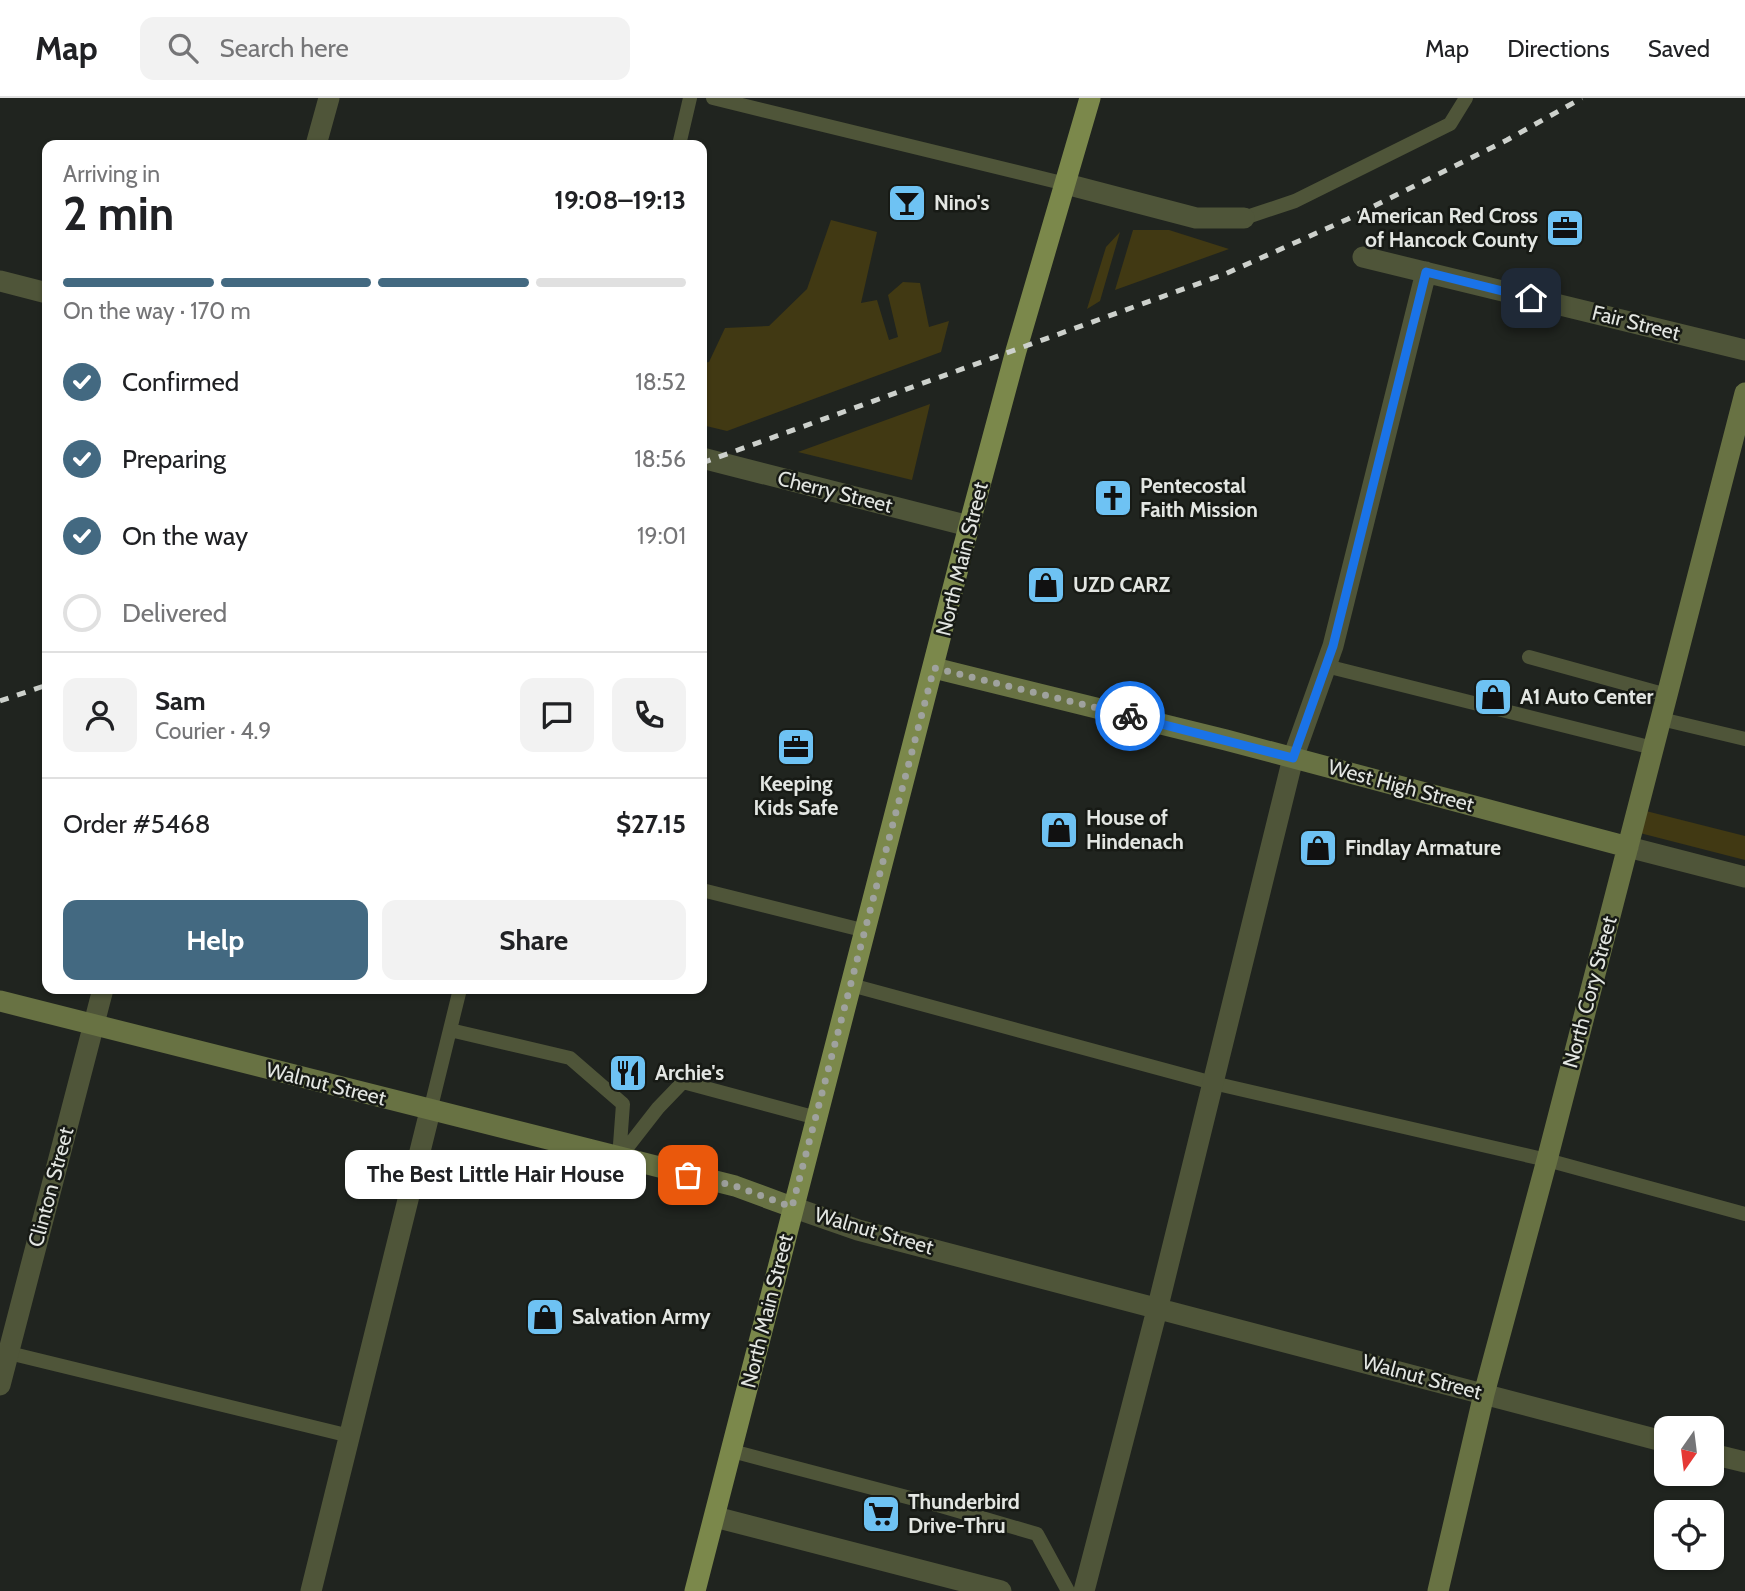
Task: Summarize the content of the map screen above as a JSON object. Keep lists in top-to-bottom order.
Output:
{
  "streets": {
    "main road": ["North Main Street"],
    "street": [
      "Fair Street",
      "Cherry Street",
      "West High Street",
      "North Cory Street",
      "Walnut Street",
      "Clinton Street"
    ]
  },
  "crossings": [
    ["Cherry Street", "North Main Street"],
    ["North Main Street", "West High Street"],
    ["North Main Street", "Walnut Street"],
    ["West High Street", "North Cory Street"],
    ["North Cory Street", "Walnut Street"],
    ["Walnut Street", "Clinton Street"]
  ],
  "places": {
    "bar": ["Nino's"],
    "office": ["American Red Cross of Hancock County", "Keeping Kids Safe"],
    "church": ["Pentecostal Faith Mission"],
    "shop": [
      "UZD CARZ",
      "A1 Auto Center",
      "House of Hindenach",
      "Findlay Armature",
      "Salvation Army"
    ],
    "restaurant": ["Archie's"],
    "other": ["The Best Little Hair House"],
    "supermarket": ["Thunderbird Drive-Thru"]
  },
  "north": "bottom",
  "page": {
    "header": "Map",
    "search": "Search here",
    "nav": ["Map", "Directions", "Saved"],
    "heading": ["2 min", "Arriving in", "19:08–19:13"],
    "panel": [
      "Sam",
      "Courier · 4.9",
      "Order #5468",
      "$27.15"
    ],
    "bar": "On the way · 170 m",
    "list": [
      ["Confirmed", "18:52"],
      ["Preparing", "18:56"],
      ["On the way", "19:01"],
      "Delivered"
    ],
    "buttons": ["Help", "Share"],
    "bubble": "The Best Little Hair House"
  }
}
